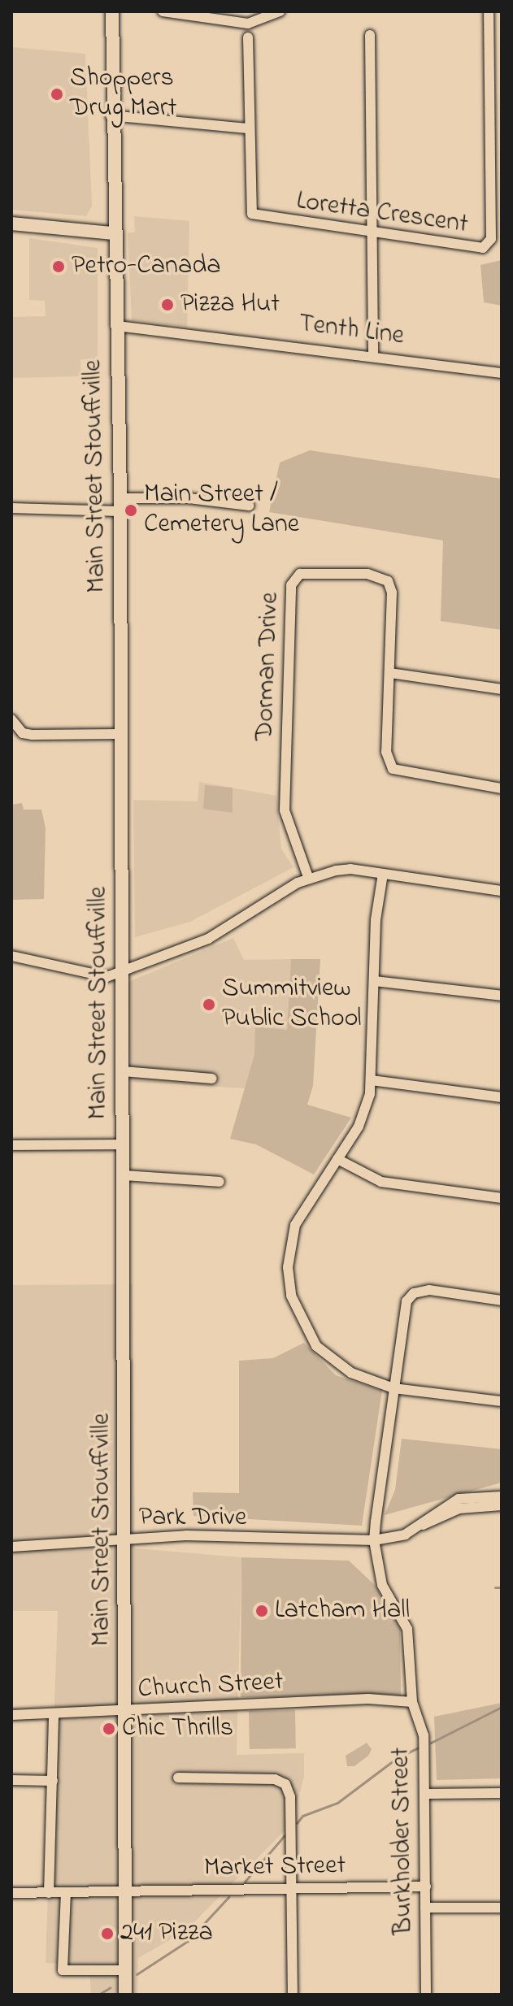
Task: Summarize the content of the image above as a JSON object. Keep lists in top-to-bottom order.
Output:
{
  "streets": {
    "main road": ["Main Street Stouffville"],
    "street": [
      "Loretta Crescent",
      "Tenth Line",
      "Dorman Drive",
      "Park Drive",
      "Church Street",
      "Burkholder Street",
      "Market Street"
    ]
  },
  "crossings": [
    ["Tenth Line", "Main Street Stouffville"],
    ["Main Street Stouffville", "Park Drive"],
    ["Main Street Stouffville", "Church Street"],
    ["Main Street Stouffville", "Market Street"],
    ["Park Drive", "Burkholder Street"],
    ["Church Street", "Burkholder Street"],
    ["Burkholder Street", "Market Street"]
  ],
  "places": [
    "Shoppers Drug Mart",
    "Petro-Canada",
    "Pizza Hut",
    "Main Street / Cemetery Lane",
    "Summitview Public School",
    "Latcham Hall",
    "Chic Thrills",
    "241 Pizza"
  ]
}
